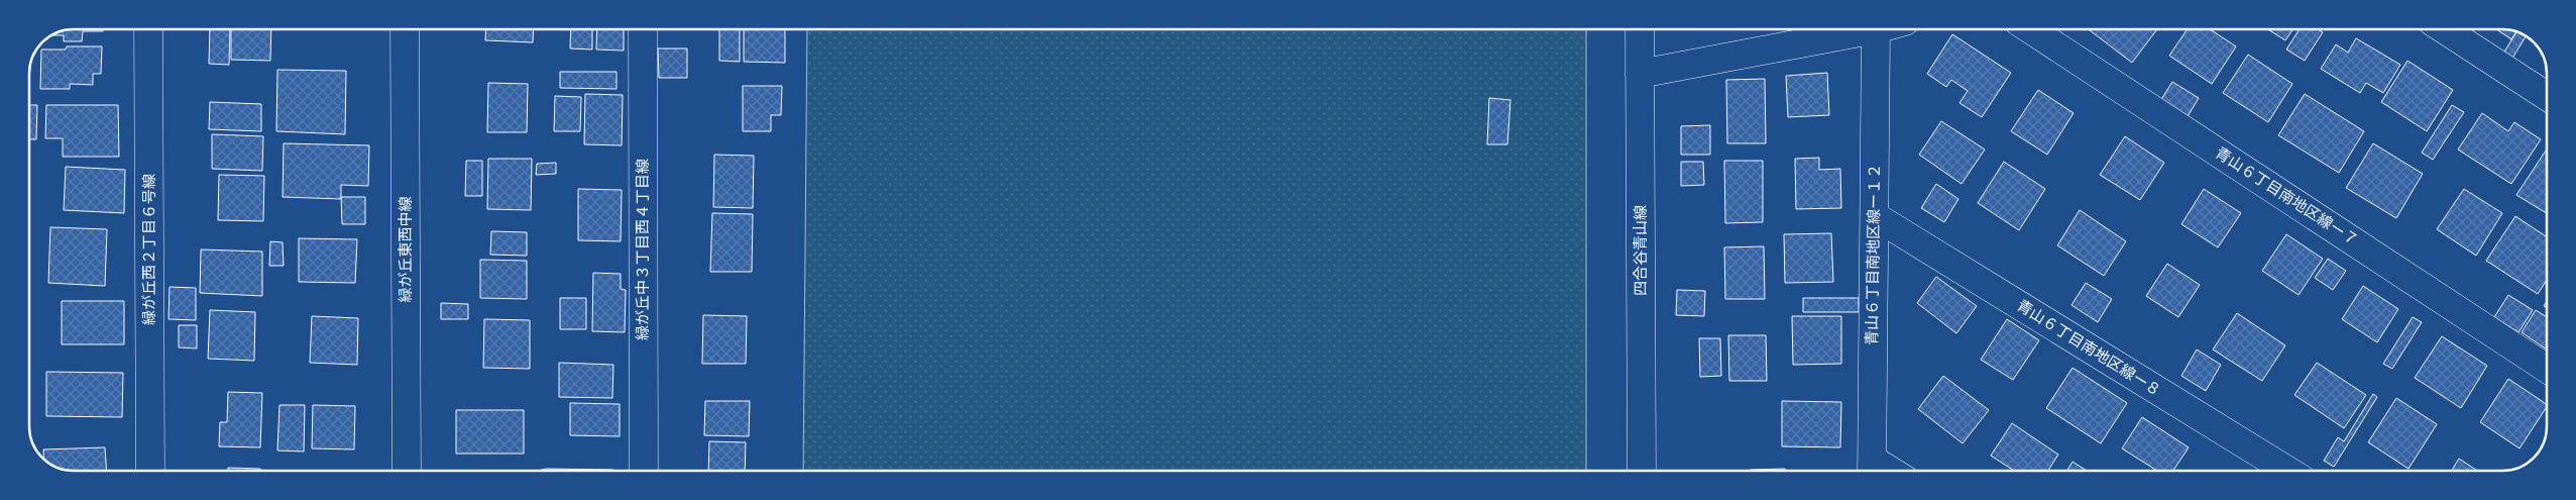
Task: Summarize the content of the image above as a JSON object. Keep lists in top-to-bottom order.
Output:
{
  "streets": {
    "street": [
      "青山６丁目南地区線ー７",
      "緑が丘西２丁目６号線",
      "緑が丘東西中線",
      "緑が丘中３丁目西４丁目線",
      "四合谷青山線",
      "青山６丁目南地区線ー１２",
      "青山６丁目南地区線ー８"
    ]
  },
  "crossings": [
    ["青山６丁目南地区線ー１２", "青山６丁目南地区線ー８"]
  ]
}
